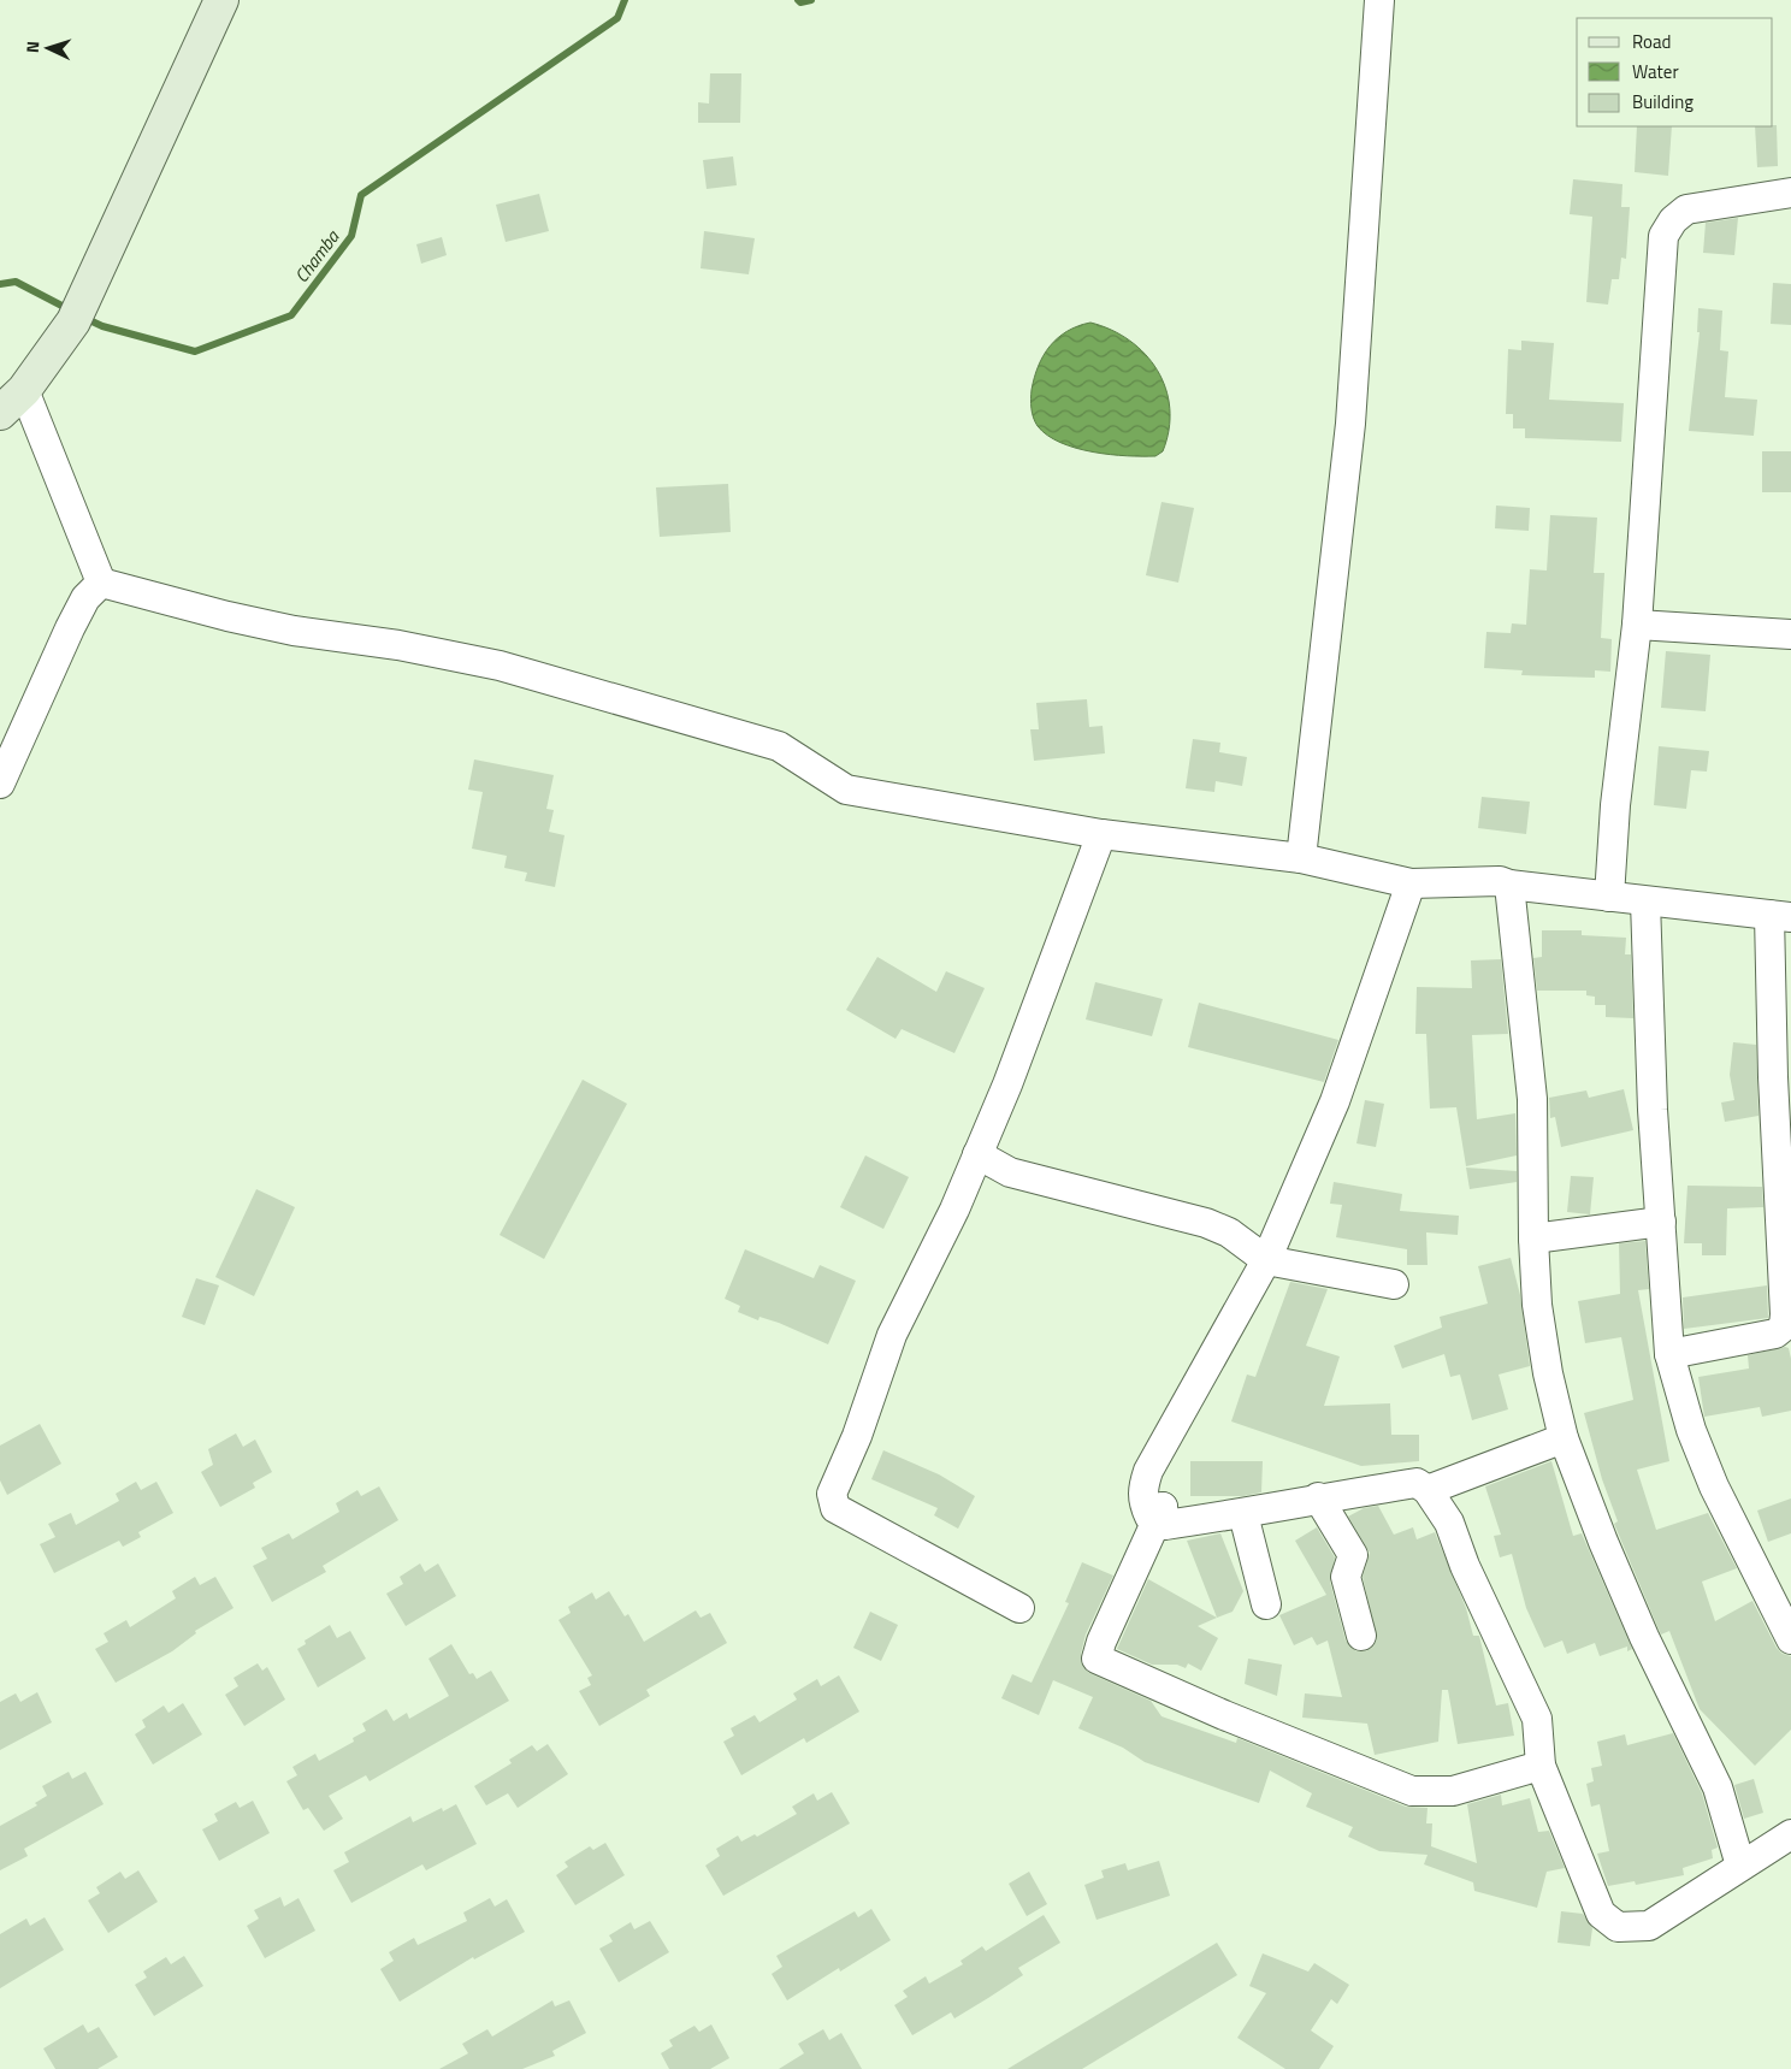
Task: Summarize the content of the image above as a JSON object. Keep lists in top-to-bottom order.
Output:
{
  "water": ["Chamba"],
  "legend": ["Road", "Water", "Building"],
  "north": "left"
}
